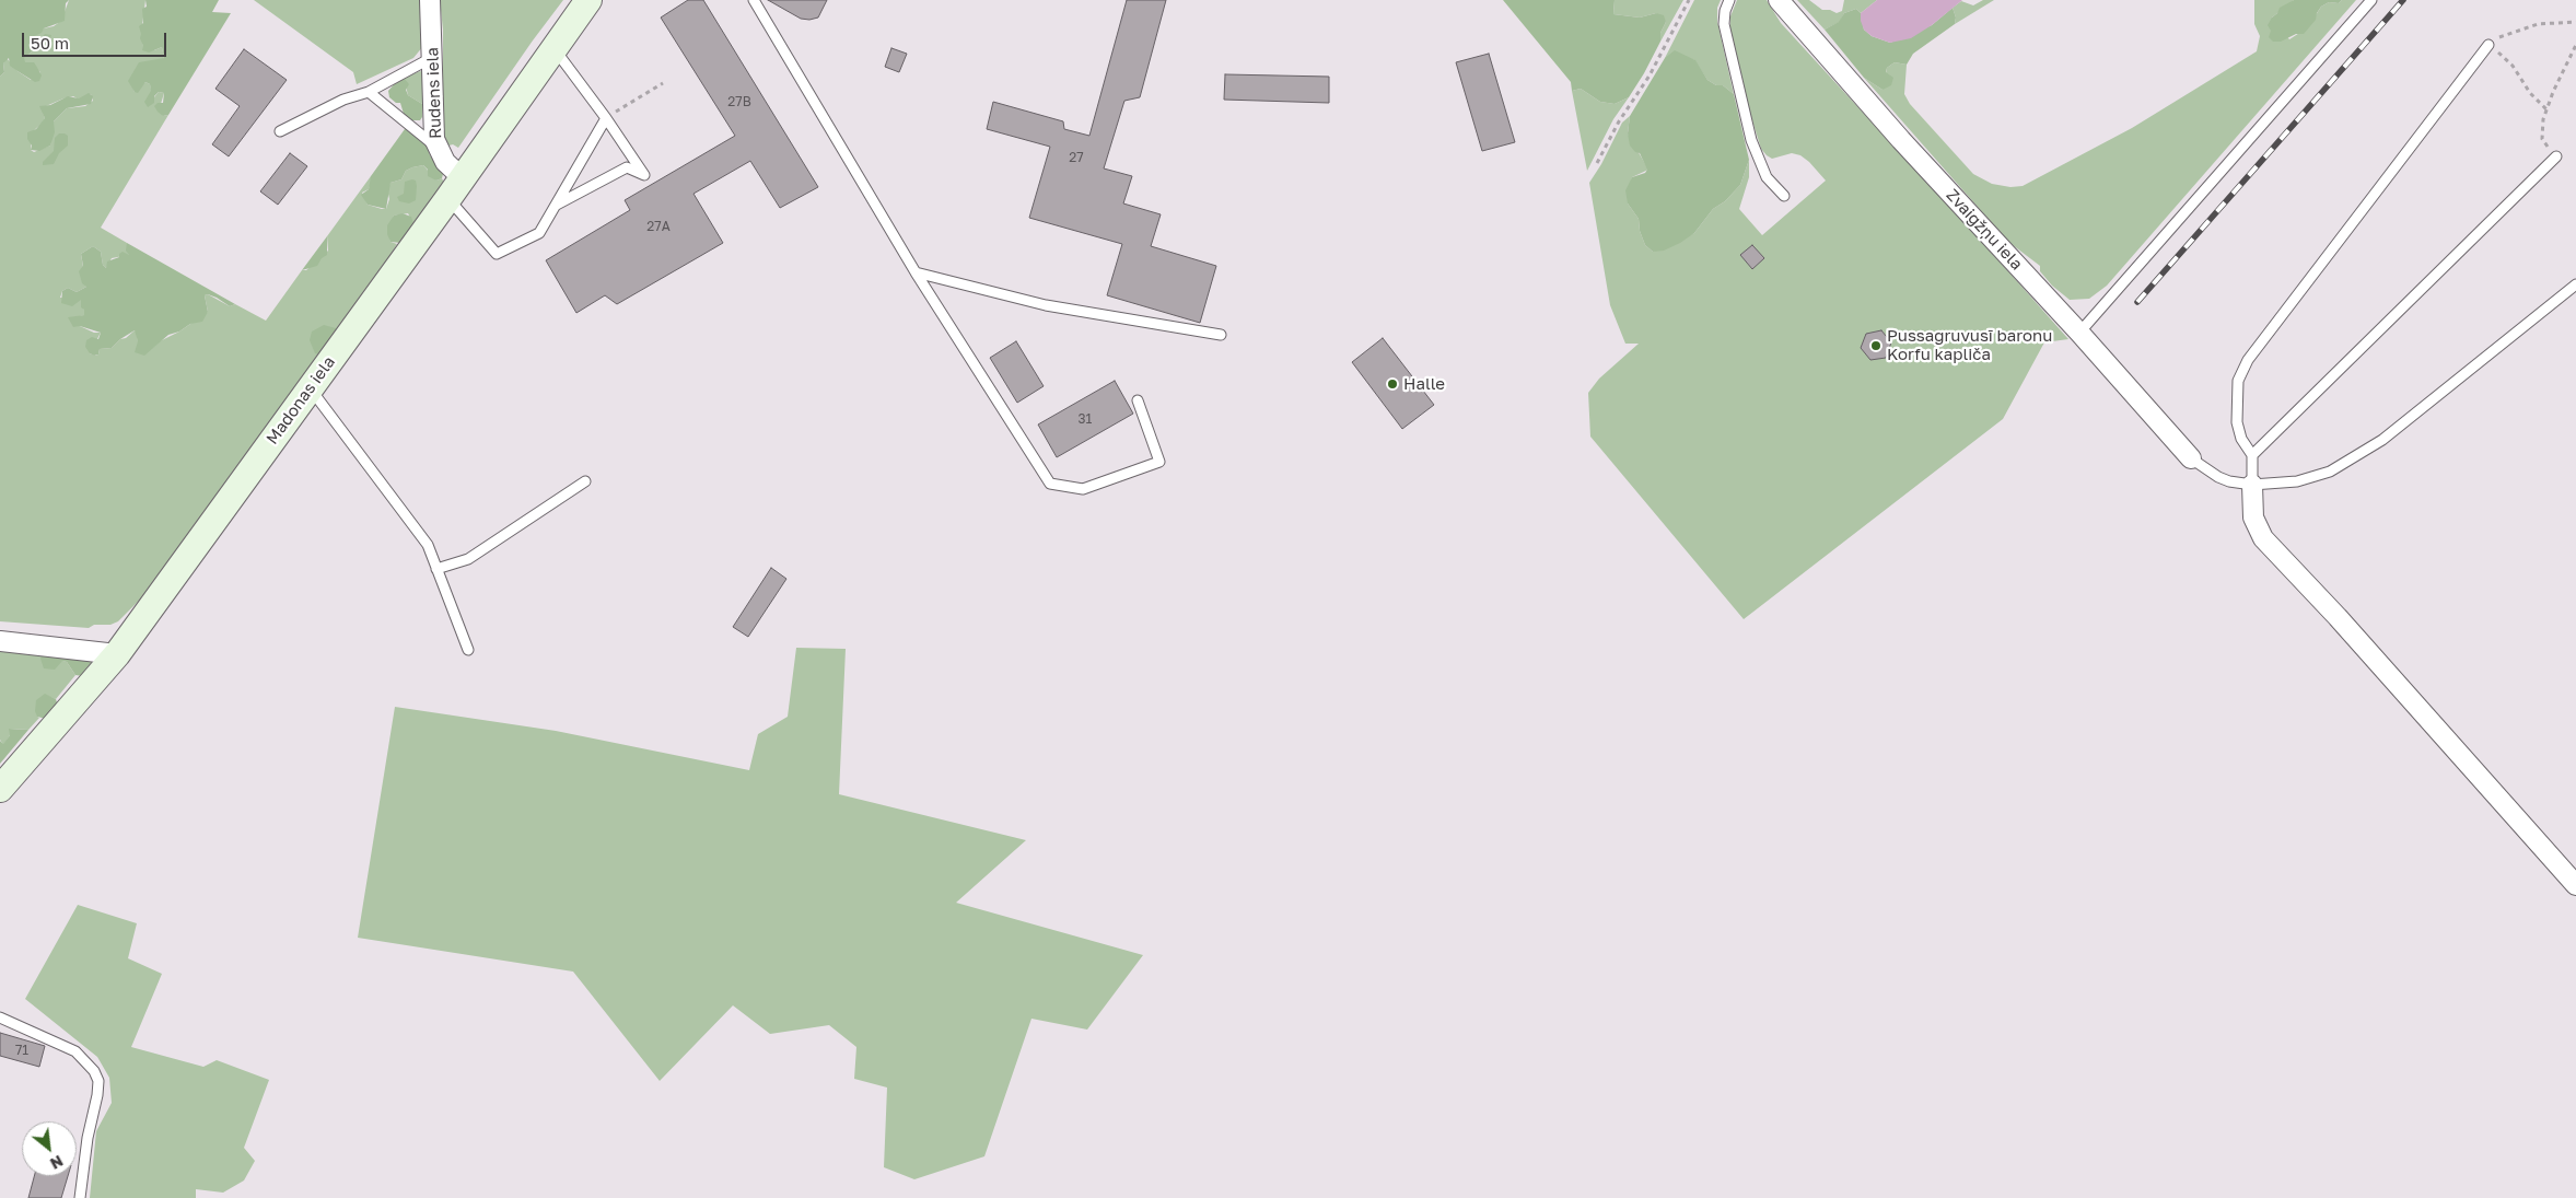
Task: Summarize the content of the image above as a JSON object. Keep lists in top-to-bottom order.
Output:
{
  "streets": {
    "main road": ["Madonas iela"],
    "street": ["Rudens iela", "Zvaigžņu iela"]
  },
  "crossings": [
    ["Rudens iela", "Madonas iela"]
  ],
  "places": ["Pussagruvusī baronu Korfu kapliča", "Halle"],
  "house_numbers": [
    "27B",
    "27",
    "27A",
    "31",
    "71"
  ],
  "scale_bar": "50 m",
  "north": "bottom right"
}
